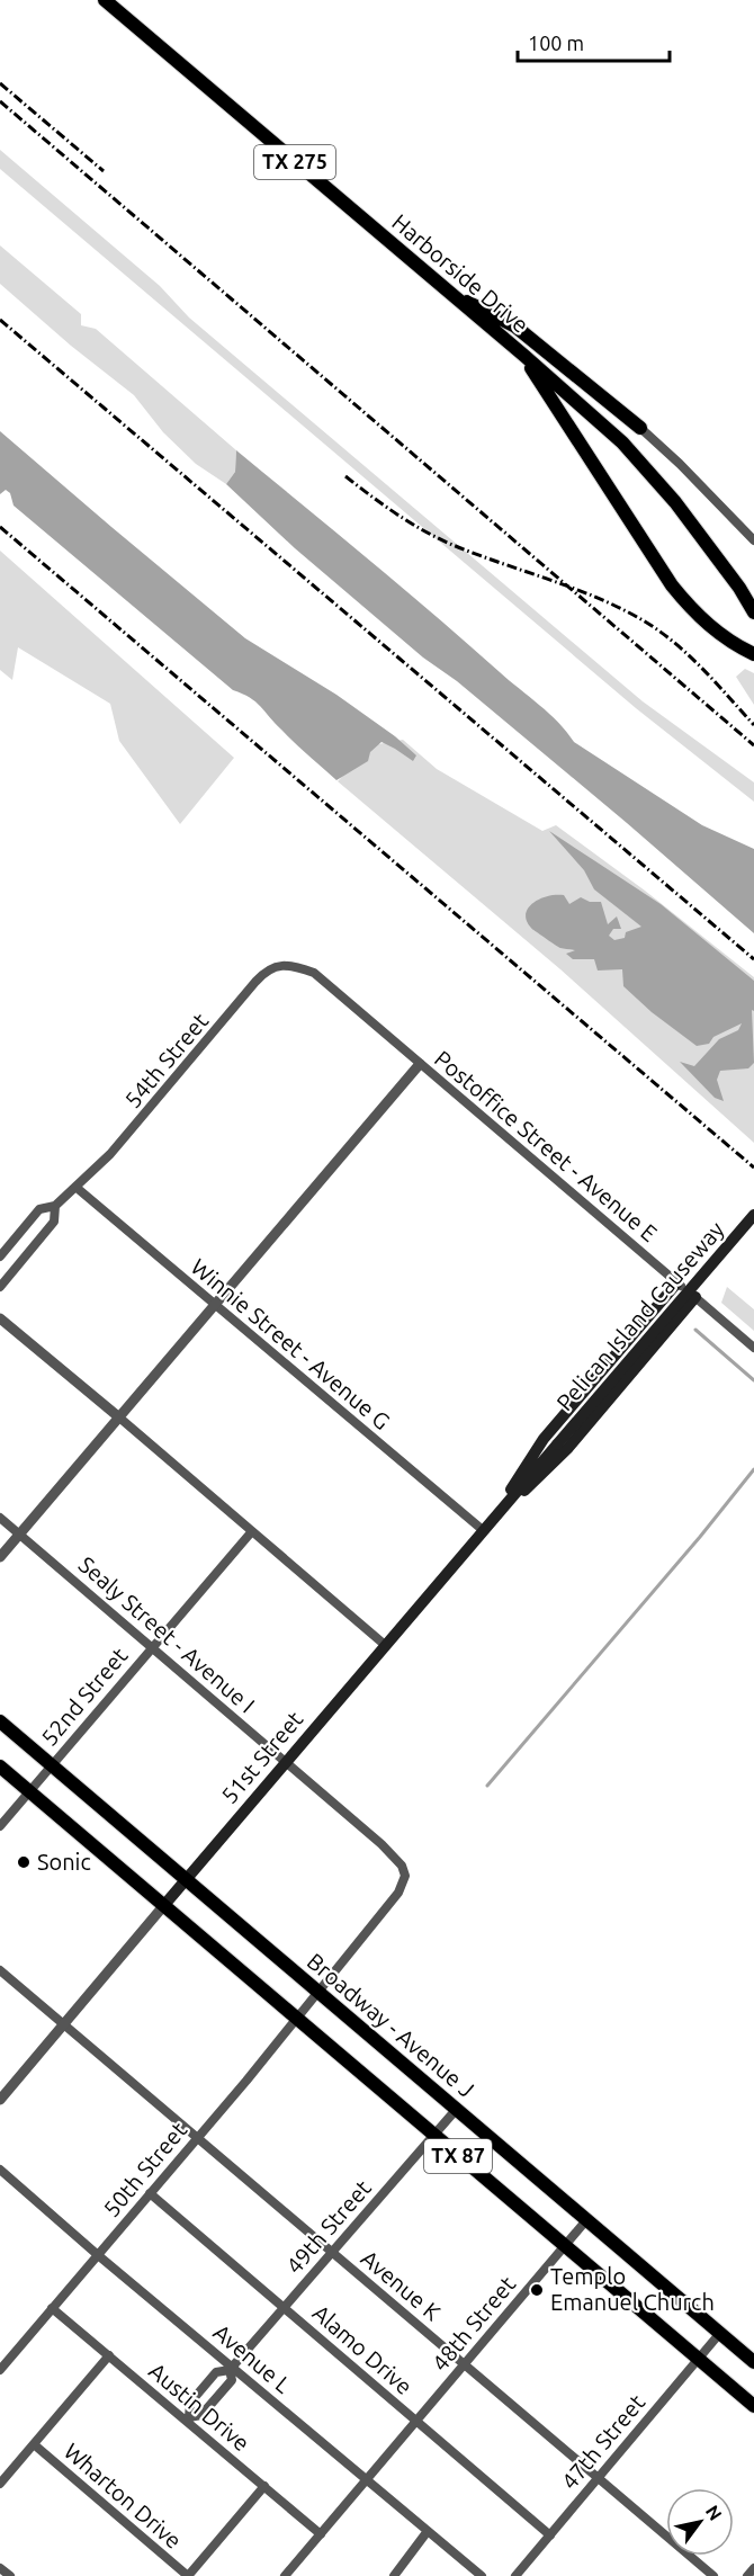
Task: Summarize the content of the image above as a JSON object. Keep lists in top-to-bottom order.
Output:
{
  "streets": {
    "main road": [
      "TX 275",
      "Harborside Drive",
      "Pelican Island Causeway",
      "51st Street",
      "Broadway - Avenue J",
      "TX 87"
    ],
    "street": [
      "54th Street",
      "Postoffice Street - Avenue E",
      "Winnie Street - Avenue G",
      "Sealy Street - Avenue I",
      "52nd Street",
      "50th Street",
      "49th Street",
      "Avenue K",
      "48th Street",
      "Alamo Drive",
      "Avenue L",
      "Austin Drive",
      "47th Street",
      "Wharton Drive"
    ]
  },
  "crossings": [
    ["54th Street", "Postoffice Street - Avenue E"],
    ["54th Street", "Winnie Street - Avenue G"],
    ["Pelican Island Causeway", "51st Street"],
    ["Winnie Street - Avenue G", "51st Street"],
    ["Sealy Street - Avenue I", "52nd Street"],
    ["Sealy Street - Avenue I", "51st Street"],
    ["Sealy Street - Avenue I", "Broadway - Avenue J"],
    ["Sealy Street - Avenue I", "50th Street"],
    ["52nd Street", "Broadway - Avenue J"],
    ["52nd Street", "TX 87"],
    ["51st Street", "Broadway - Avenue J"],
    ["51st Street", "TX 87"],
    ["51st Street", "Avenue K"],
    ["Broadway - Avenue J", "50th Street"],
    ["Broadway - Avenue J", "49th Street"],
    ["Broadway - Avenue J", "48th Street"],
    ["Broadway - Avenue J", "47th Street"],
    ["TX 87", "50th Street"],
    ["TX 87", "49th Street"],
    ["TX 87", "48th Street"],
    ["TX 87", "47th Street"],
    ["50th Street", "Avenue K"],
    ["50th Street", "Alamo Drive"],
    ["50th Street", "Avenue L"],
    ["50th Street", "Austin Drive"],
    ["49th Street", "Avenue K"],
    ["49th Street", "Alamo Drive"],
    ["49th Street", "Avenue L"],
    ["49th Street", "Austin Drive"],
    ["Avenue K", "48th Street"],
    ["Avenue K", "47th Street"],
    ["48th Street", "Alamo Drive"],
    ["48th Street", "Avenue L"],
    ["48th Street", "Austin Drive"],
    ["Alamo Drive", "47th Street"]
  ],
  "places": ["Sonic", "Templo Emanuel Church"],
  "scale_bar": "100 m",
  "north": "top right"
}
